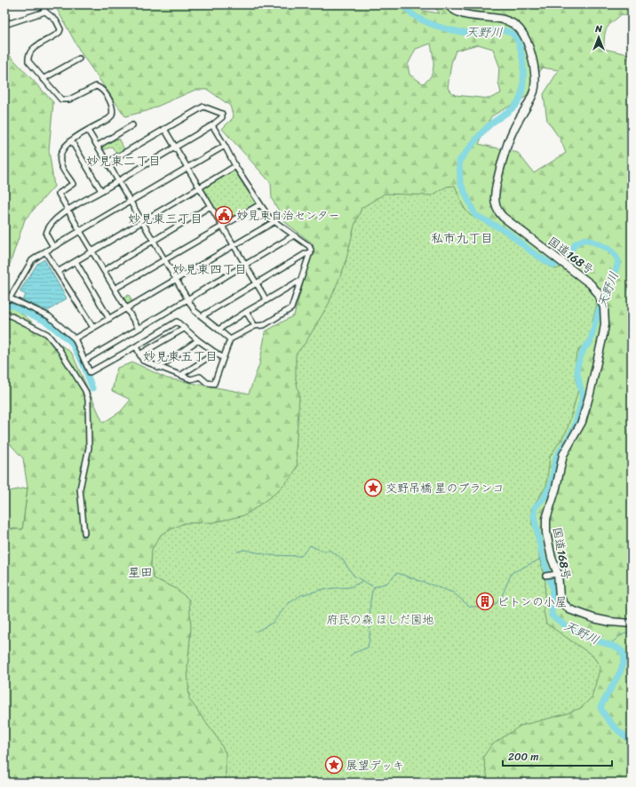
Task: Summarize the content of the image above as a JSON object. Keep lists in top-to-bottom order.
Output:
{
  "streets": {
    "highway": ["国道168号"]
  },
  "districts": [
    "妙見東二丁目",
    "妙見東三丁目",
    "私市九丁目",
    "妙見東四丁目",
    "妙見東五丁目",
    "星田"
  ],
  "water": ["天野川"],
  "parks": ["府民の森 ほしだ園地"],
  "places": {
    "public building": ["妙見東自治センター"],
    "place": ["交野吊橋 星のブランコ", "展望デッキ"],
    "building": ["ピトンの小屋"]
  },
  "scale_bar": "200 m",
  "north": "top"
}
